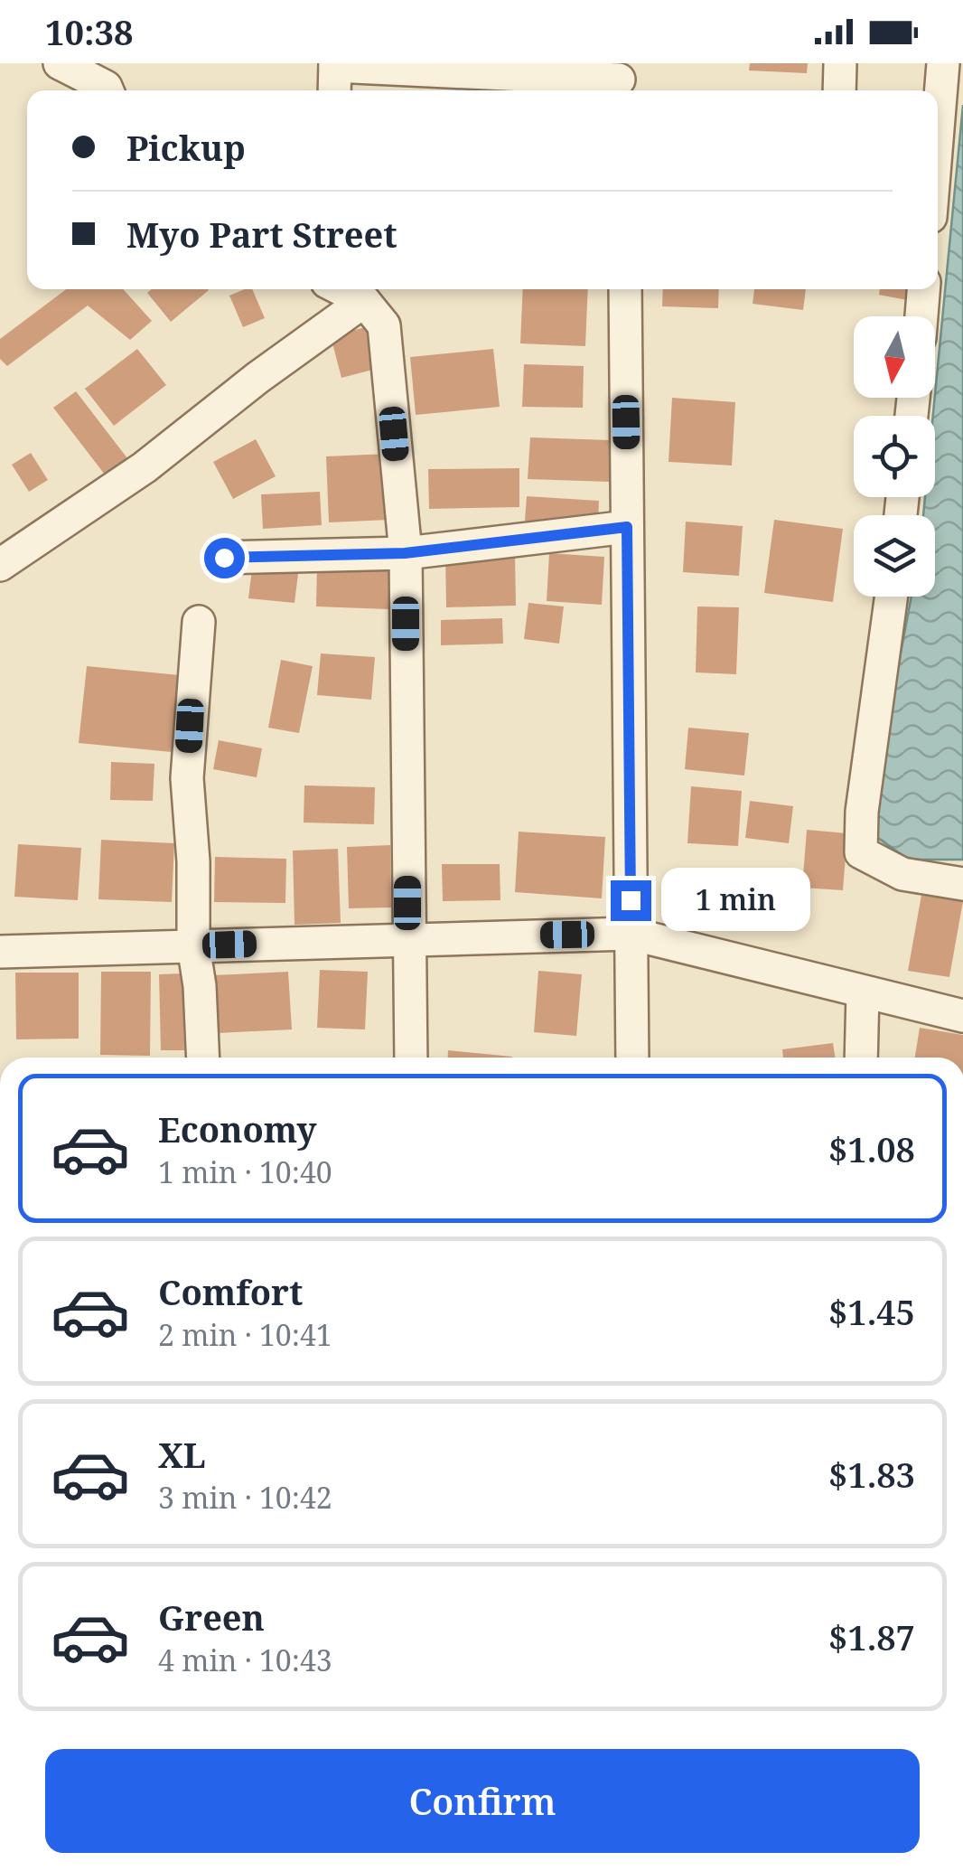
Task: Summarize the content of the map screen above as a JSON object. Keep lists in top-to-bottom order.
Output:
{
  "north": "bottom",
  "page": {
    "status": "10:38",
    "banner": ["Pickup", "Myo Part Street"],
    "bubble": "1 min",
    "list": [
      {
        "name": "Economy",
        "note": "1 min · 10:40",
        "value": "$1.08"
      },
      {
        "name": "Comfort",
        "note": "2 min · 10:41",
        "value": "$1.45"
      },
      {
        "name": "XL",
        "note": "3 min · 10:42",
        "value": "$1.83"
      },
      {
        "name": "Green",
        "note": "4 min · 10:43",
        "value": "$1.87"
      }
    ],
    "buttons": "Confirm"
  }
}
